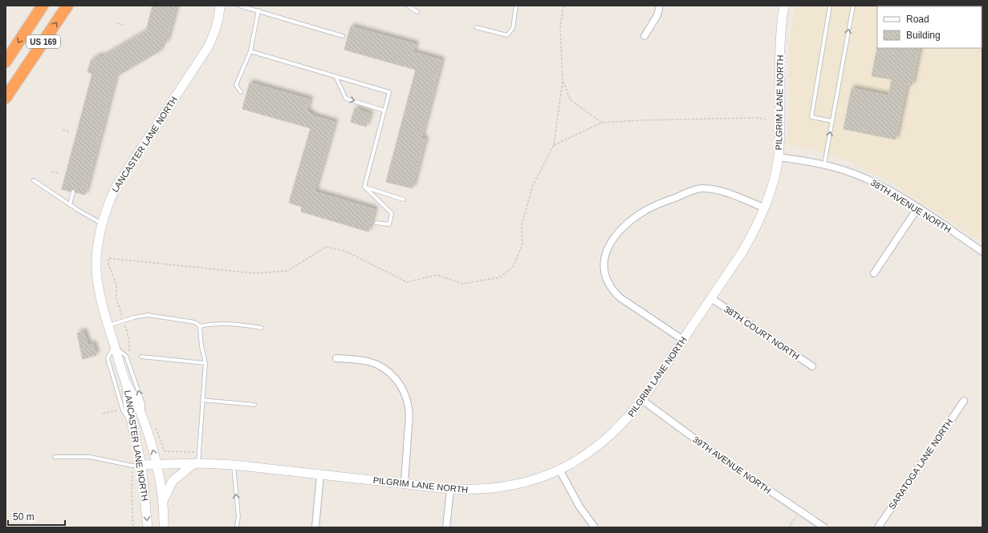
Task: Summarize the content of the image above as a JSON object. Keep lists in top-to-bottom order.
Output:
{
  "streets": {
    "highway": ["US 169"],
    "street": [
      "PILGRIM LANE NORTH",
      "LANCASTER LANE NORTH",
      "38TH AVENUE NORTH",
      "38TH COURT NORTH",
      "SARATOGA LANE NORTH",
      "39TH AVENUE NORTH"
    ]
  },
  "crossings": [
    ["PILGRIM LANE NORTH", "LANCASTER LANE NORTH"],
    ["PILGRIM LANE NORTH", "38TH AVENUE NORTH"],
    ["PILGRIM LANE NORTH", "38TH COURT NORTH"],
    ["PILGRIM LANE NORTH", "39TH AVENUE NORTH"]
  ],
  "legend": ["Road", "Building"],
  "scale_bar": "50 m"
}
